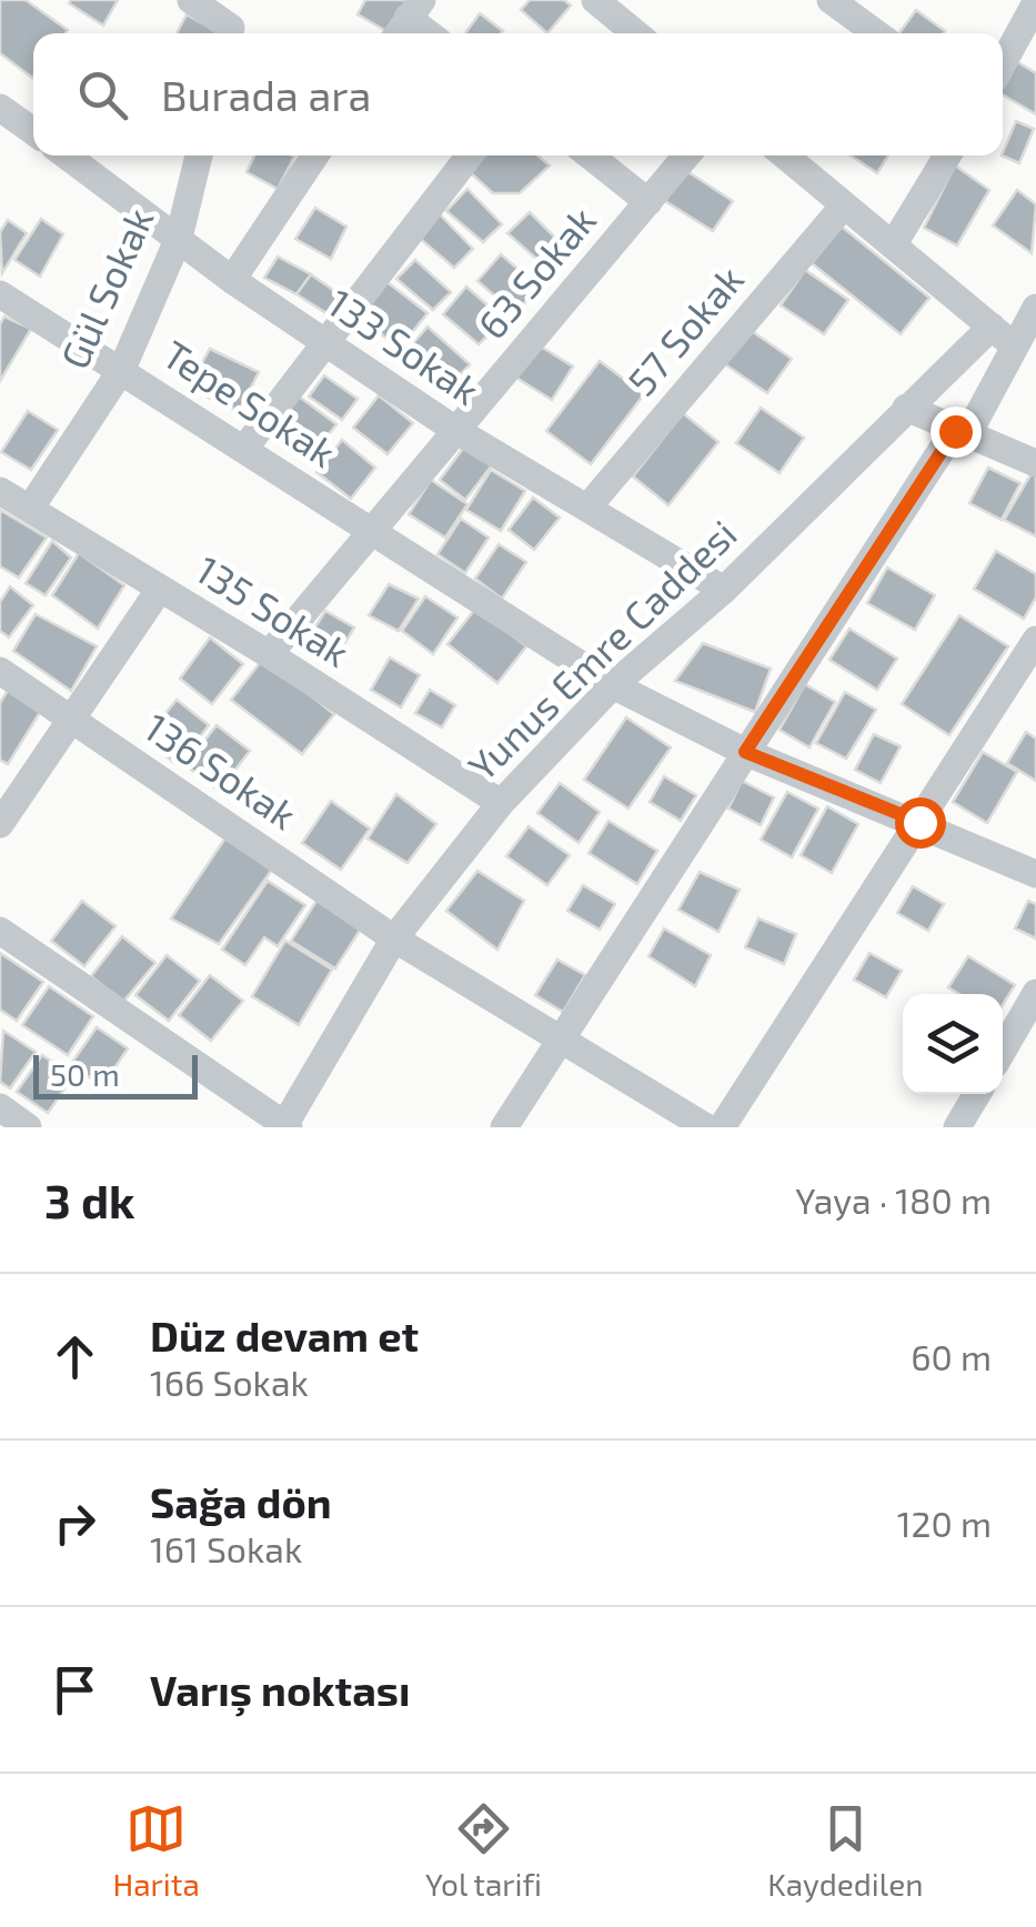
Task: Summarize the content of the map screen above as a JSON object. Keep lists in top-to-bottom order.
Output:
{
  "streets": {
    "street": [
      "63 Sokak",
      "Gül Sokak",
      "57 Sokak",
      "133 Sokak",
      "Tepe Sokak",
      "135 Sokak",
      "Yunus Emre Caddesi",
      "136 Sokak"
    ]
  },
  "crossings": [
    ["63 Sokak", "133 Sokak"],
    ["63 Sokak", "Tepe Sokak"],
    ["63 Sokak", "135 Sokak"],
    ["Gül Sokak", "133 Sokak"],
    ["Gül Sokak", "Tepe Sokak"],
    ["Gül Sokak", "135 Sokak"],
    ["57 Sokak", "133 Sokak"],
    ["133 Sokak", "Yunus Emre Caddesi"],
    ["Tepe Sokak", "Yunus Emre Caddesi"],
    ["135 Sokak", "Yunus Emre Caddesi"],
    ["Yunus Emre Caddesi", "136 Sokak"]
  ],
  "scale_bar": "50 m",
  "page": {
    "search": "Burada ara",
    "scale": "50 m",
    "heading": ["3 dk", "Yaya · 180 m"],
    "list": [
      ["Düz devam et", "166 Sokak", "60 m"],
      ["Sağa dön", "161 Sokak", "120 m"],
      "Varış noktası"
    ],
    "nav": ["Harita", "Yol tarifi", "Kaydedilen"]
  }
}
